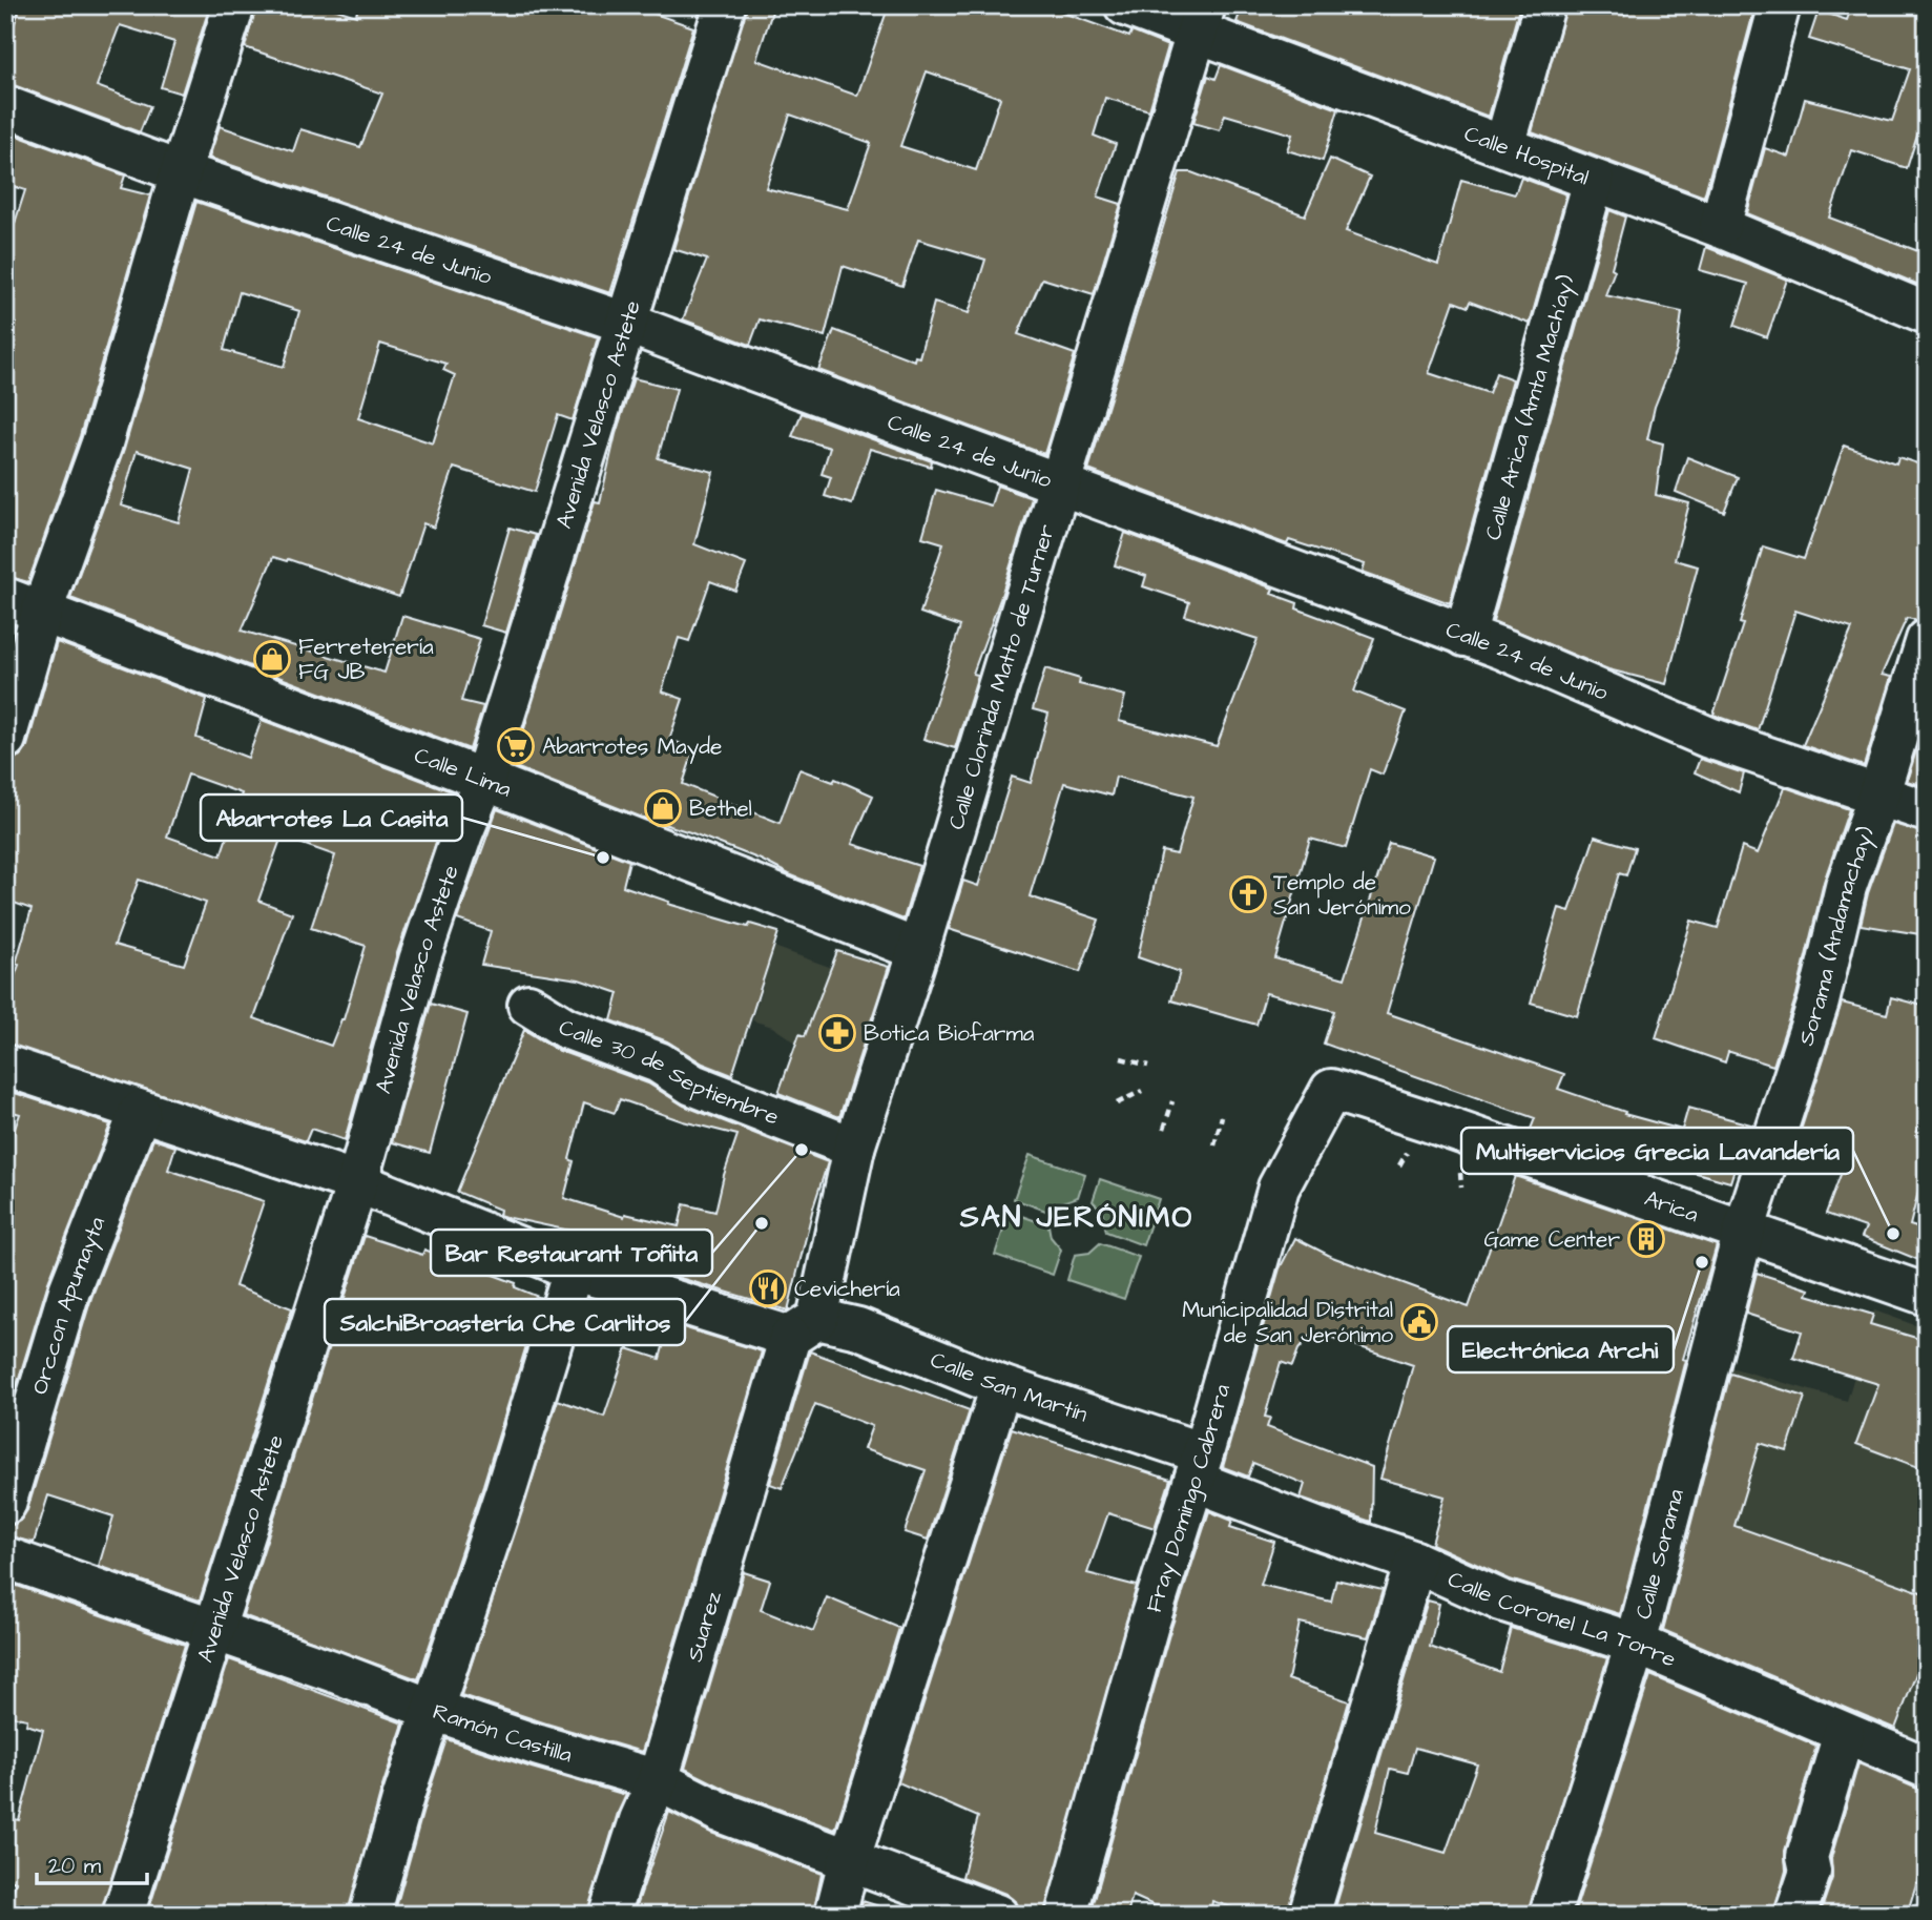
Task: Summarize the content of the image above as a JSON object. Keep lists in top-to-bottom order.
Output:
{
  "streets": {
    "street": [
      "Calle Hospital",
      "Calle 24 de Junio",
      "Calle Arica (Amta Mach'ay)",
      "Avenida Velasco Astete",
      "Calle Clorinda Matto de Turner",
      "Calle Lima",
      "Sorama (Andamachay)",
      "Calle 30 de Septiembre",
      "Arica",
      "Orccon Apumayta",
      "Calle San Martín",
      "Fray Domingo Cabrera",
      "Calle Sorama",
      "Calle Coronel La Torre",
      "Suarez",
      "Ramón Castilla"
    ]
  },
  "crossings": [
    ["Calle Hospital", "Calle Arica (Amta Mach'ay)"],
    ["Calle Hospital", "Calle Clorinda Matto de Turner"],
    ["Calle 24 de Junio", "Calle Arica (Amta Mach'ay)"],
    ["Calle 24 de Junio", "Avenida Velasco Astete"],
    ["Calle 24 de Junio", "Calle Clorinda Matto de Turner"],
    ["Calle 24 de Junio", "Sorama (Andamachay)"],
    ["Avenida Velasco Astete", "Calle Lima"],
    ["Avenida Velasco Astete", "Calle San Martín"],
    ["Avenida Velasco Astete", "Ramón Castilla"],
    ["Calle Clorinda Matto de Turner", "Calle Lima"],
    ["Calle Clorinda Matto de Turner", "Calle 30 de Septiembre"],
    ["Calle Clorinda Matto de Turner", "Calle San Martín"],
    ["Calle Clorinda Matto de Turner", "Suarez"],
    ["Sorama (Andamachay)", "Arica"],
    ["Sorama (Andamachay)", "Calle Sorama"],
    ["Arica", "Fray Domingo Cabrera"],
    ["Arica", "Calle Sorama"],
    ["Orccon Apumayta", "Calle San Martín"],
    ["Calle San Martín", "Fray Domingo Cabrera"],
    ["Calle San Martín", "Calle Coronel La Torre"],
    ["Calle San Martín", "Suarez"],
    ["Fray Domingo Cabrera", "Calle Coronel La Torre"],
    ["Calle Sorama", "Calle Coronel La Torre"],
    ["Suarez", "Ramón Castilla"]
  ],
  "districts": ["SAN JERÓNIMO"],
  "places": {
    "shop": ["Ferreterería FG JB", "Bethel"],
    "supermarket": ["Abarrotes Mayde"],
    "other": [
      "Abarrotes La Casita",
      "Bar Restaurant Toñita",
      "SalchiBroastería Che Carlitos",
      "Multiservicios Grecia Lavandería",
      "Electrónica Archi"
    ],
    "church": ["Templo de San Jerónimo"],
    "pharmacy": ["Botica Biofarma"],
    "building": ["Game Center"],
    "restaurant": ["Cevichería"],
    "public building": ["Municipalidad Distrital de San Jerónimo"]
  },
  "scale_bar": "20 m"
}
